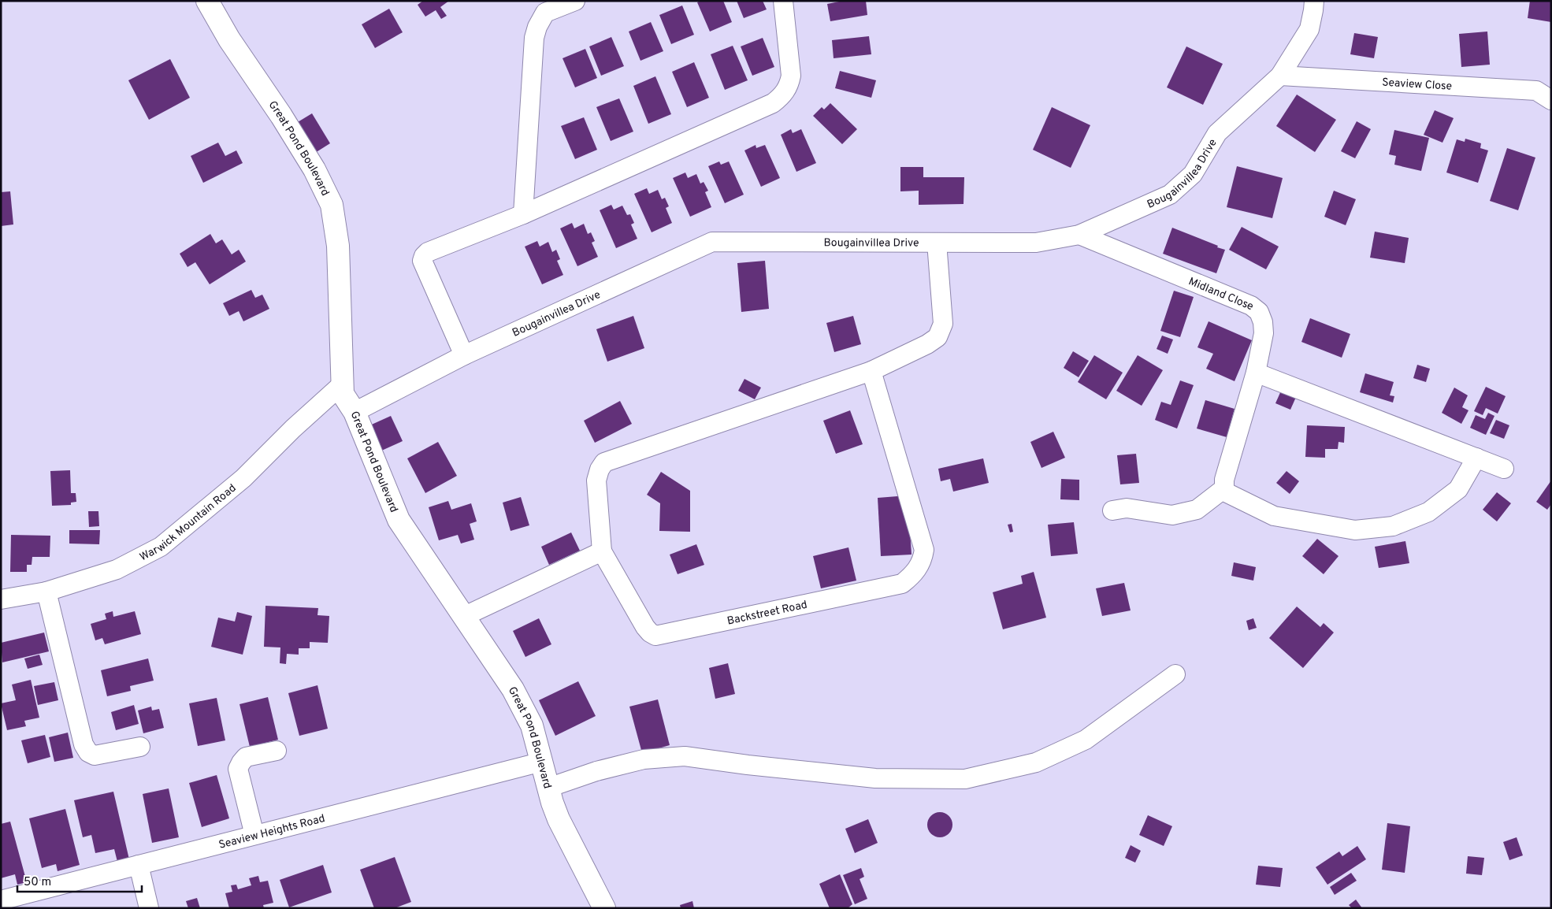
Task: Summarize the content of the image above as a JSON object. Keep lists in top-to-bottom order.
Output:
{
  "streets": {
    "street": [
      "Seaview Close",
      "Great Pond Boulevard",
      "Bougainvillea Drive",
      "Midland Close",
      "Warwick Mountain Road",
      "Backstreet Road",
      "Seaview Heights Road"
    ]
  },
  "crossings": [
    ["Seaview Close", "Bougainvillea Drive"],
    ["Great Pond Boulevard", "Bougainvillea Drive"],
    ["Great Pond Boulevard", "Warwick Mountain Road"],
    ["Great Pond Boulevard", "Seaview Heights Road"],
    ["Bougainvillea Drive", "Midland Close"]
  ],
  "scale_bar": "50 m"
}
